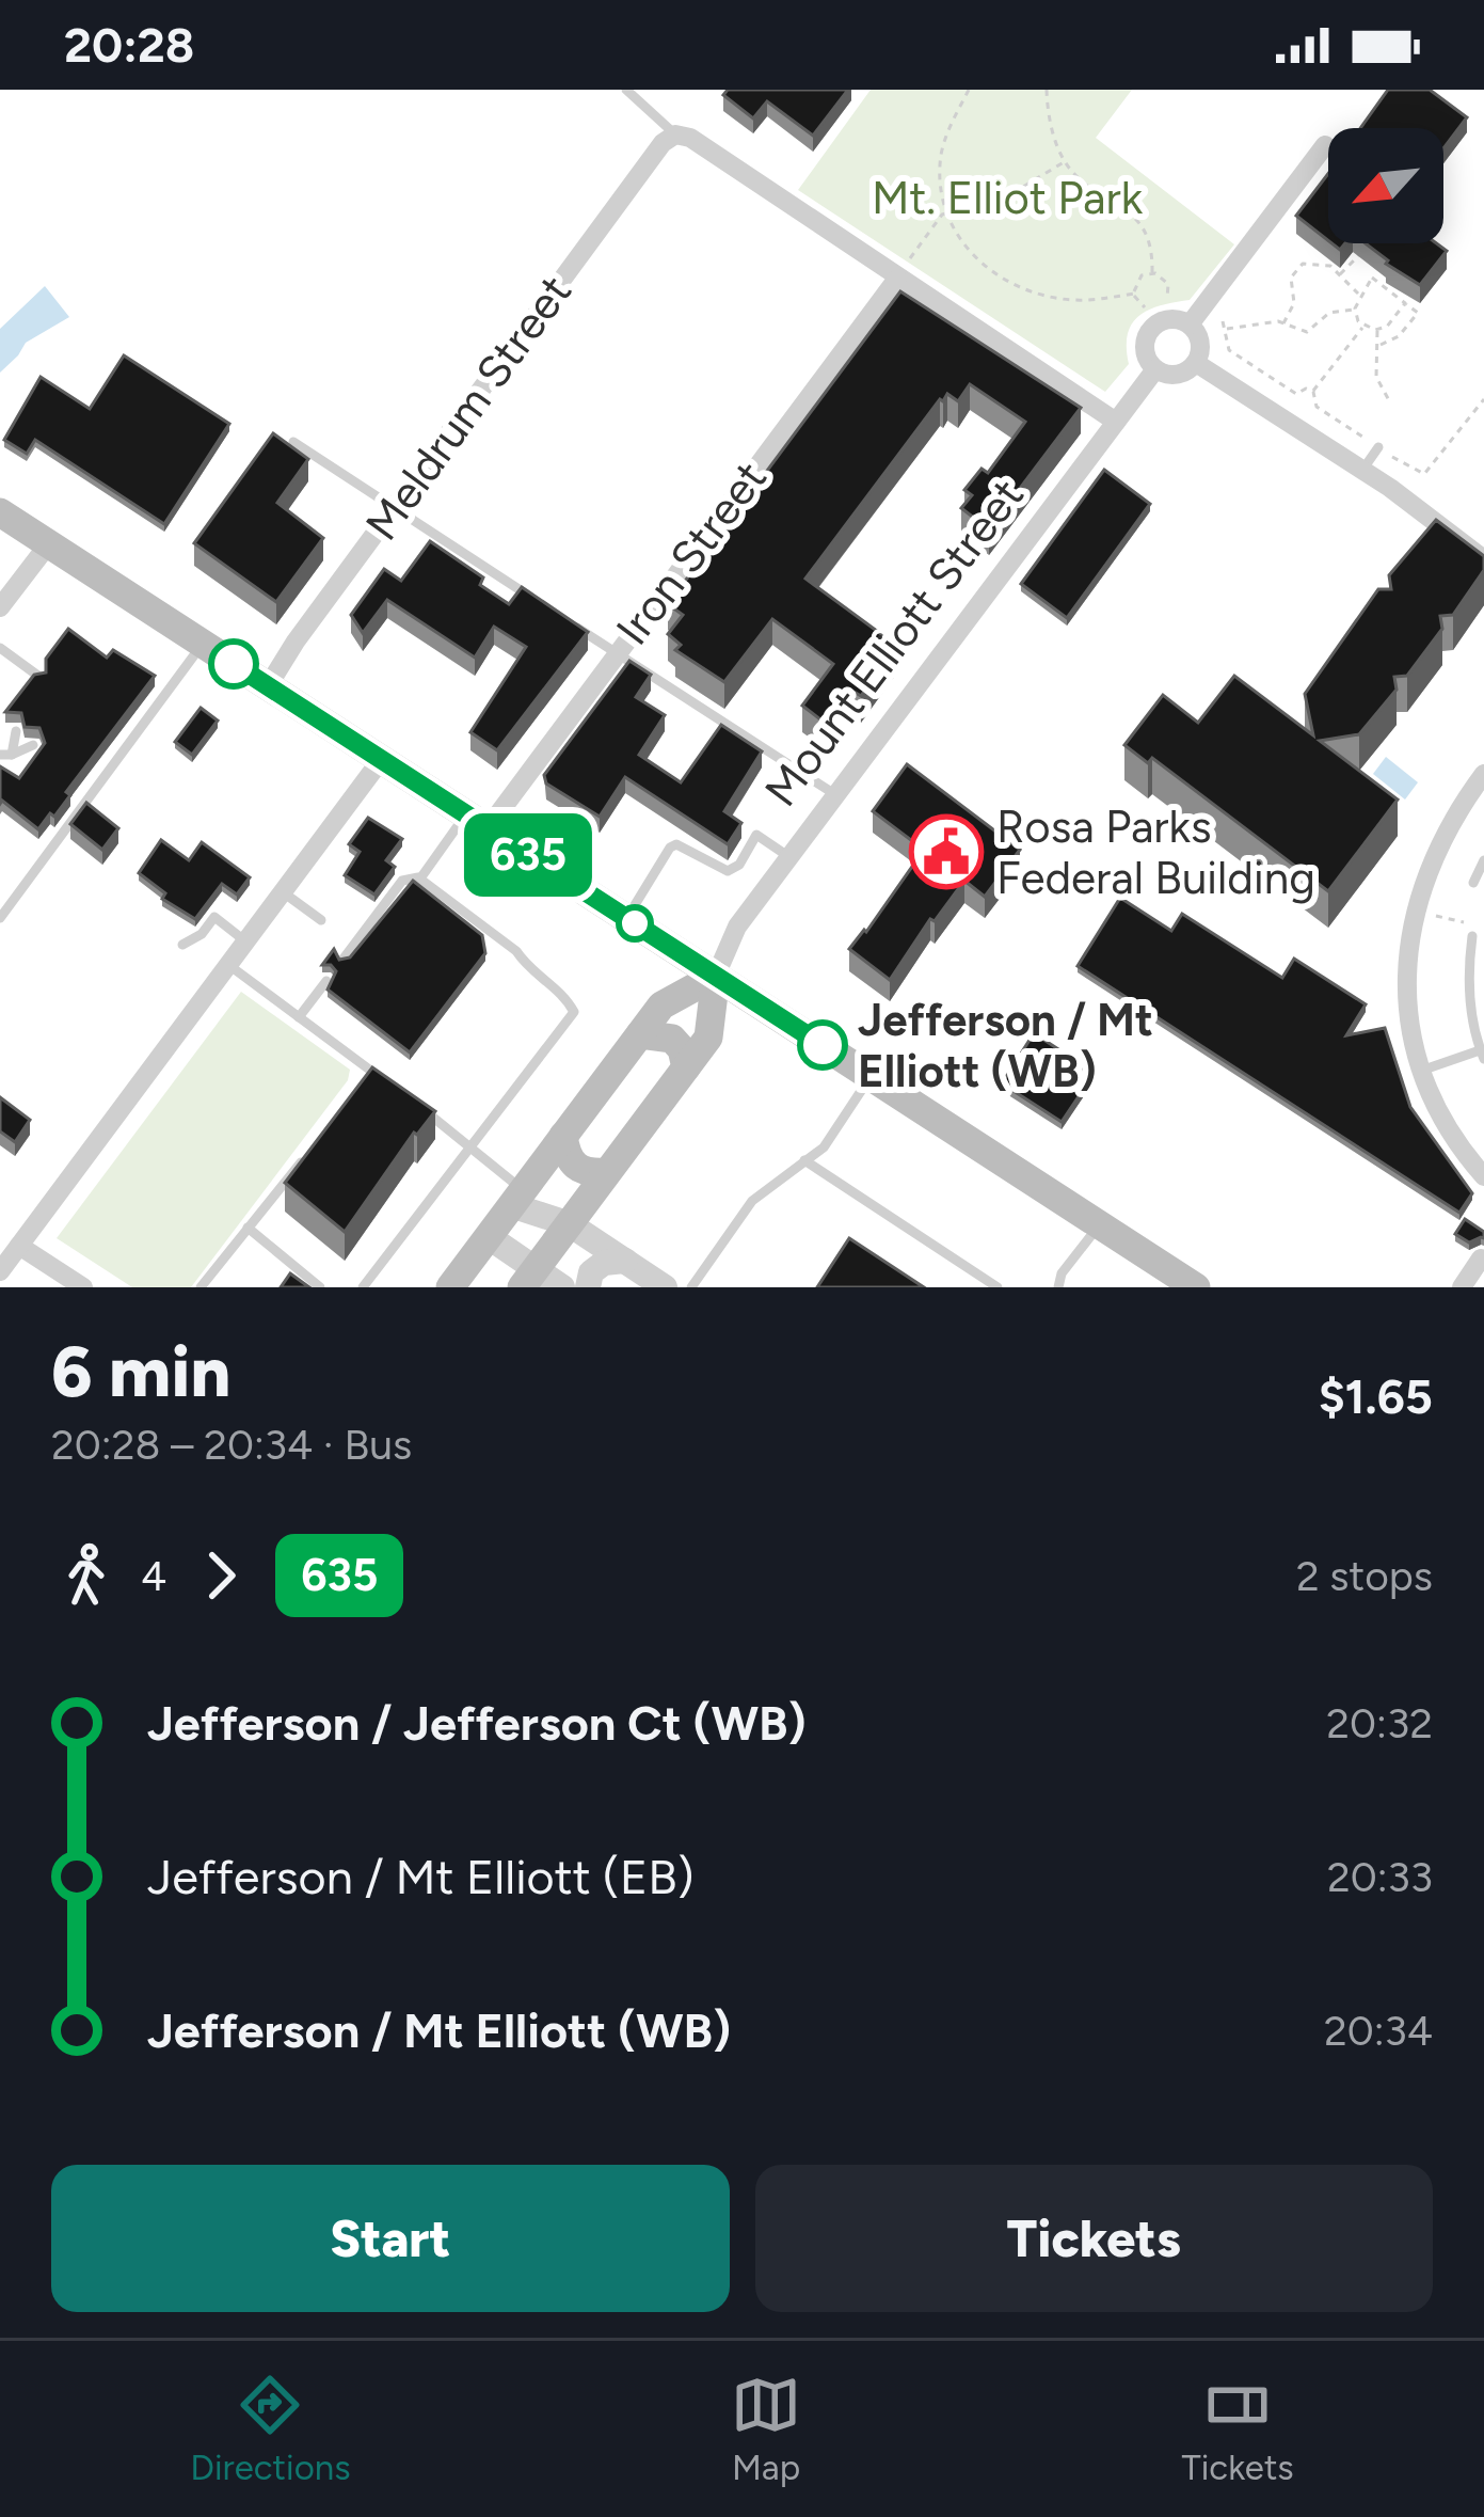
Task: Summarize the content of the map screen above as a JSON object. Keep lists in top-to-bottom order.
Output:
{
  "streets": {
    "main road": ["Mount Elliott Street"],
    "street": ["Meldrum Street", "Iron Street"]
  },
  "parks": ["Mt. Elliot Park"],
  "places": {
    "public building": ["Rosa Parks Federal Building"],
    "other": ["Jefferson / Mt Elliott (WB)"]
  },
  "lines": ["bus line 635"],
  "north": "bottom left",
  "page": {
    "status": "20:28",
    "on_map": "635",
    "heading": ["6 min", "20:28 – 20:34 · Bus", "$1.65"],
    "legs": ["4", "635", "2 stops"],
    "list": [
      {
        "name": "Jefferson / Jefferson Ct (WB)",
        "value": "20:32"
      },
      {
        "name": "Jefferson / Mt Elliott (EB)",
        "value": "20:33"
      },
      {
        "name": "Jefferson / Mt Elliott (WB)",
        "value": "20:34"
      }
    ],
    "buttons": ["Start", "Tickets"],
    "tabs": ["Directions", "Map", "Tickets"]
  }
}
